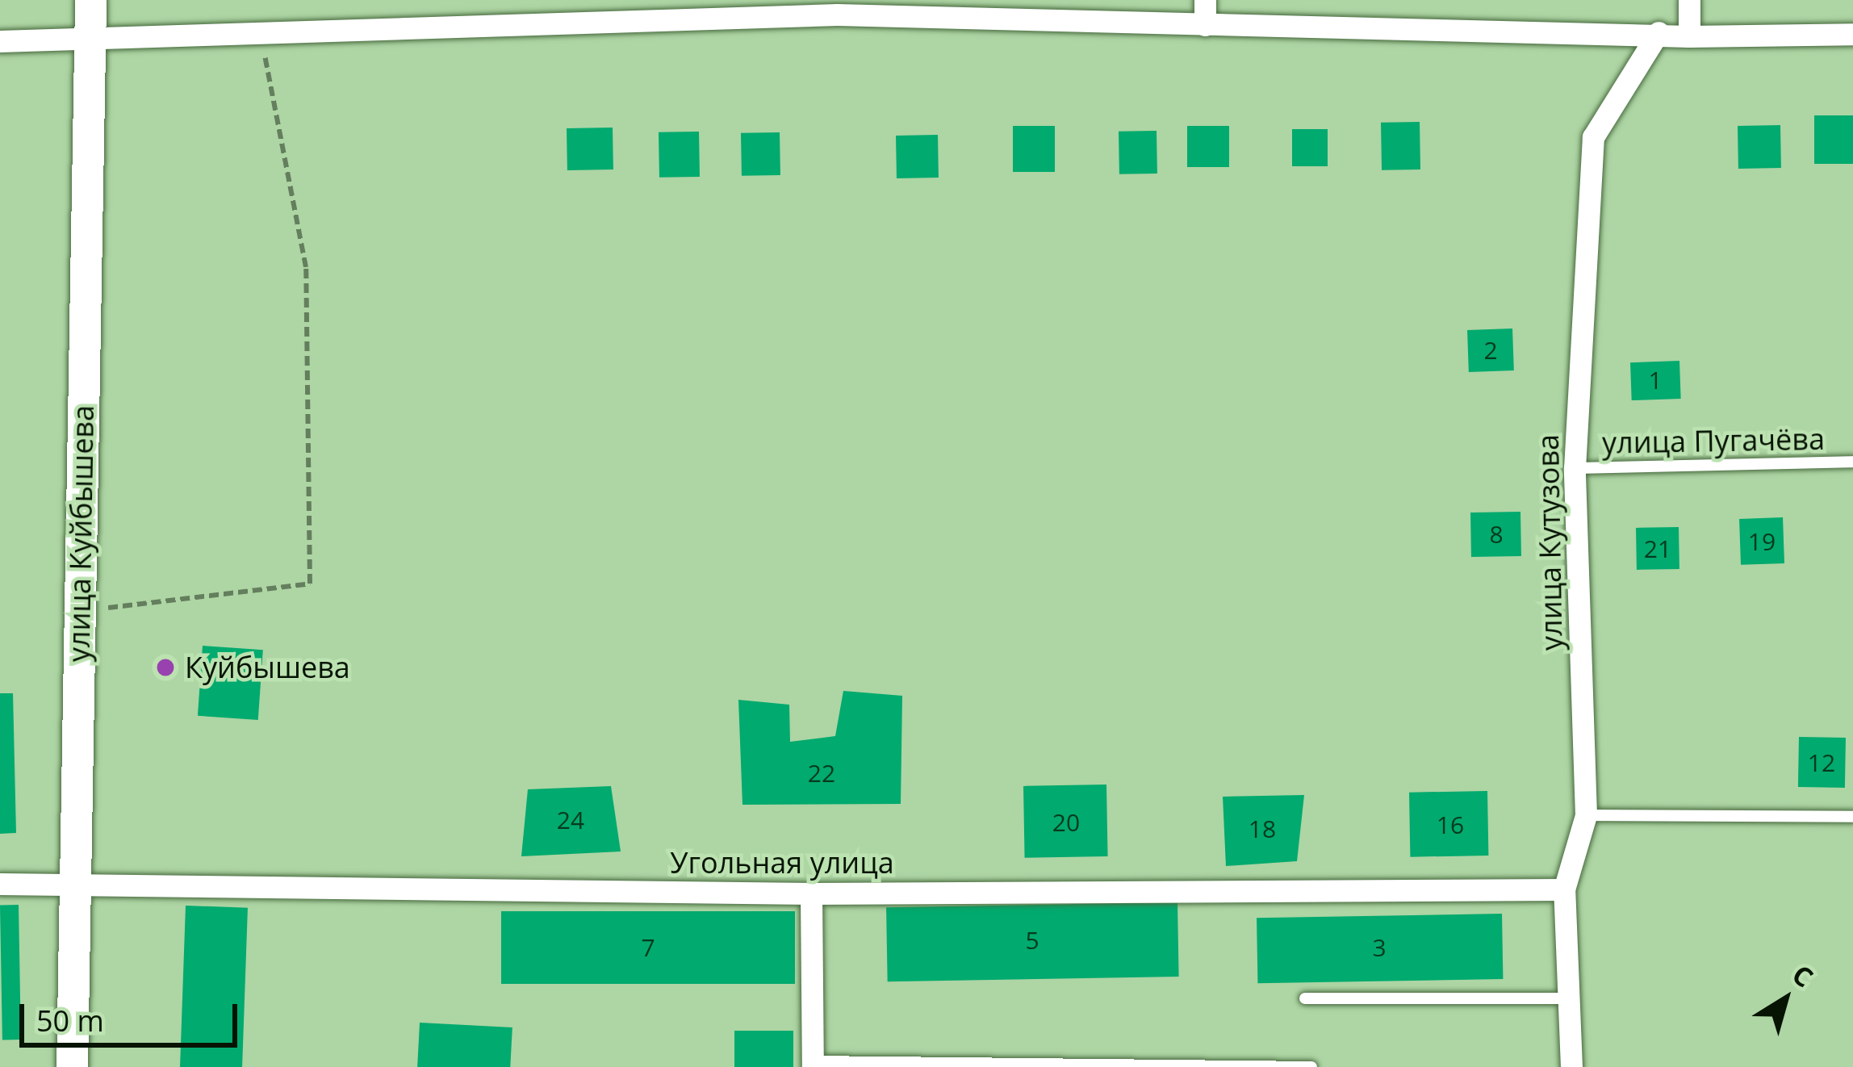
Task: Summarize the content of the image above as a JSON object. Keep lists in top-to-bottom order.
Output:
{
  "streets": {
    "street": ["улица Куйбышева", "улица Кутузова", "Угольная улица"],
    "lane": ["улица Пугачёва"]
  },
  "crossings": [
    ["улица Пугачёва", "улица Кутузова"],
    ["улица Куйбышева", "Угольная улица"],
    ["улица Кутузова", "Угольная улица"]
  ],
  "places": ["Куйбышева"],
  "house_numbers": [
    "2",
    "1",
    "8",
    "19",
    "21",
    "12",
    "22",
    "24",
    "20",
    "16",
    "18",
    "5",
    "7",
    "3"
  ],
  "scale_bar": "50 m",
  "north": "top right"
}
